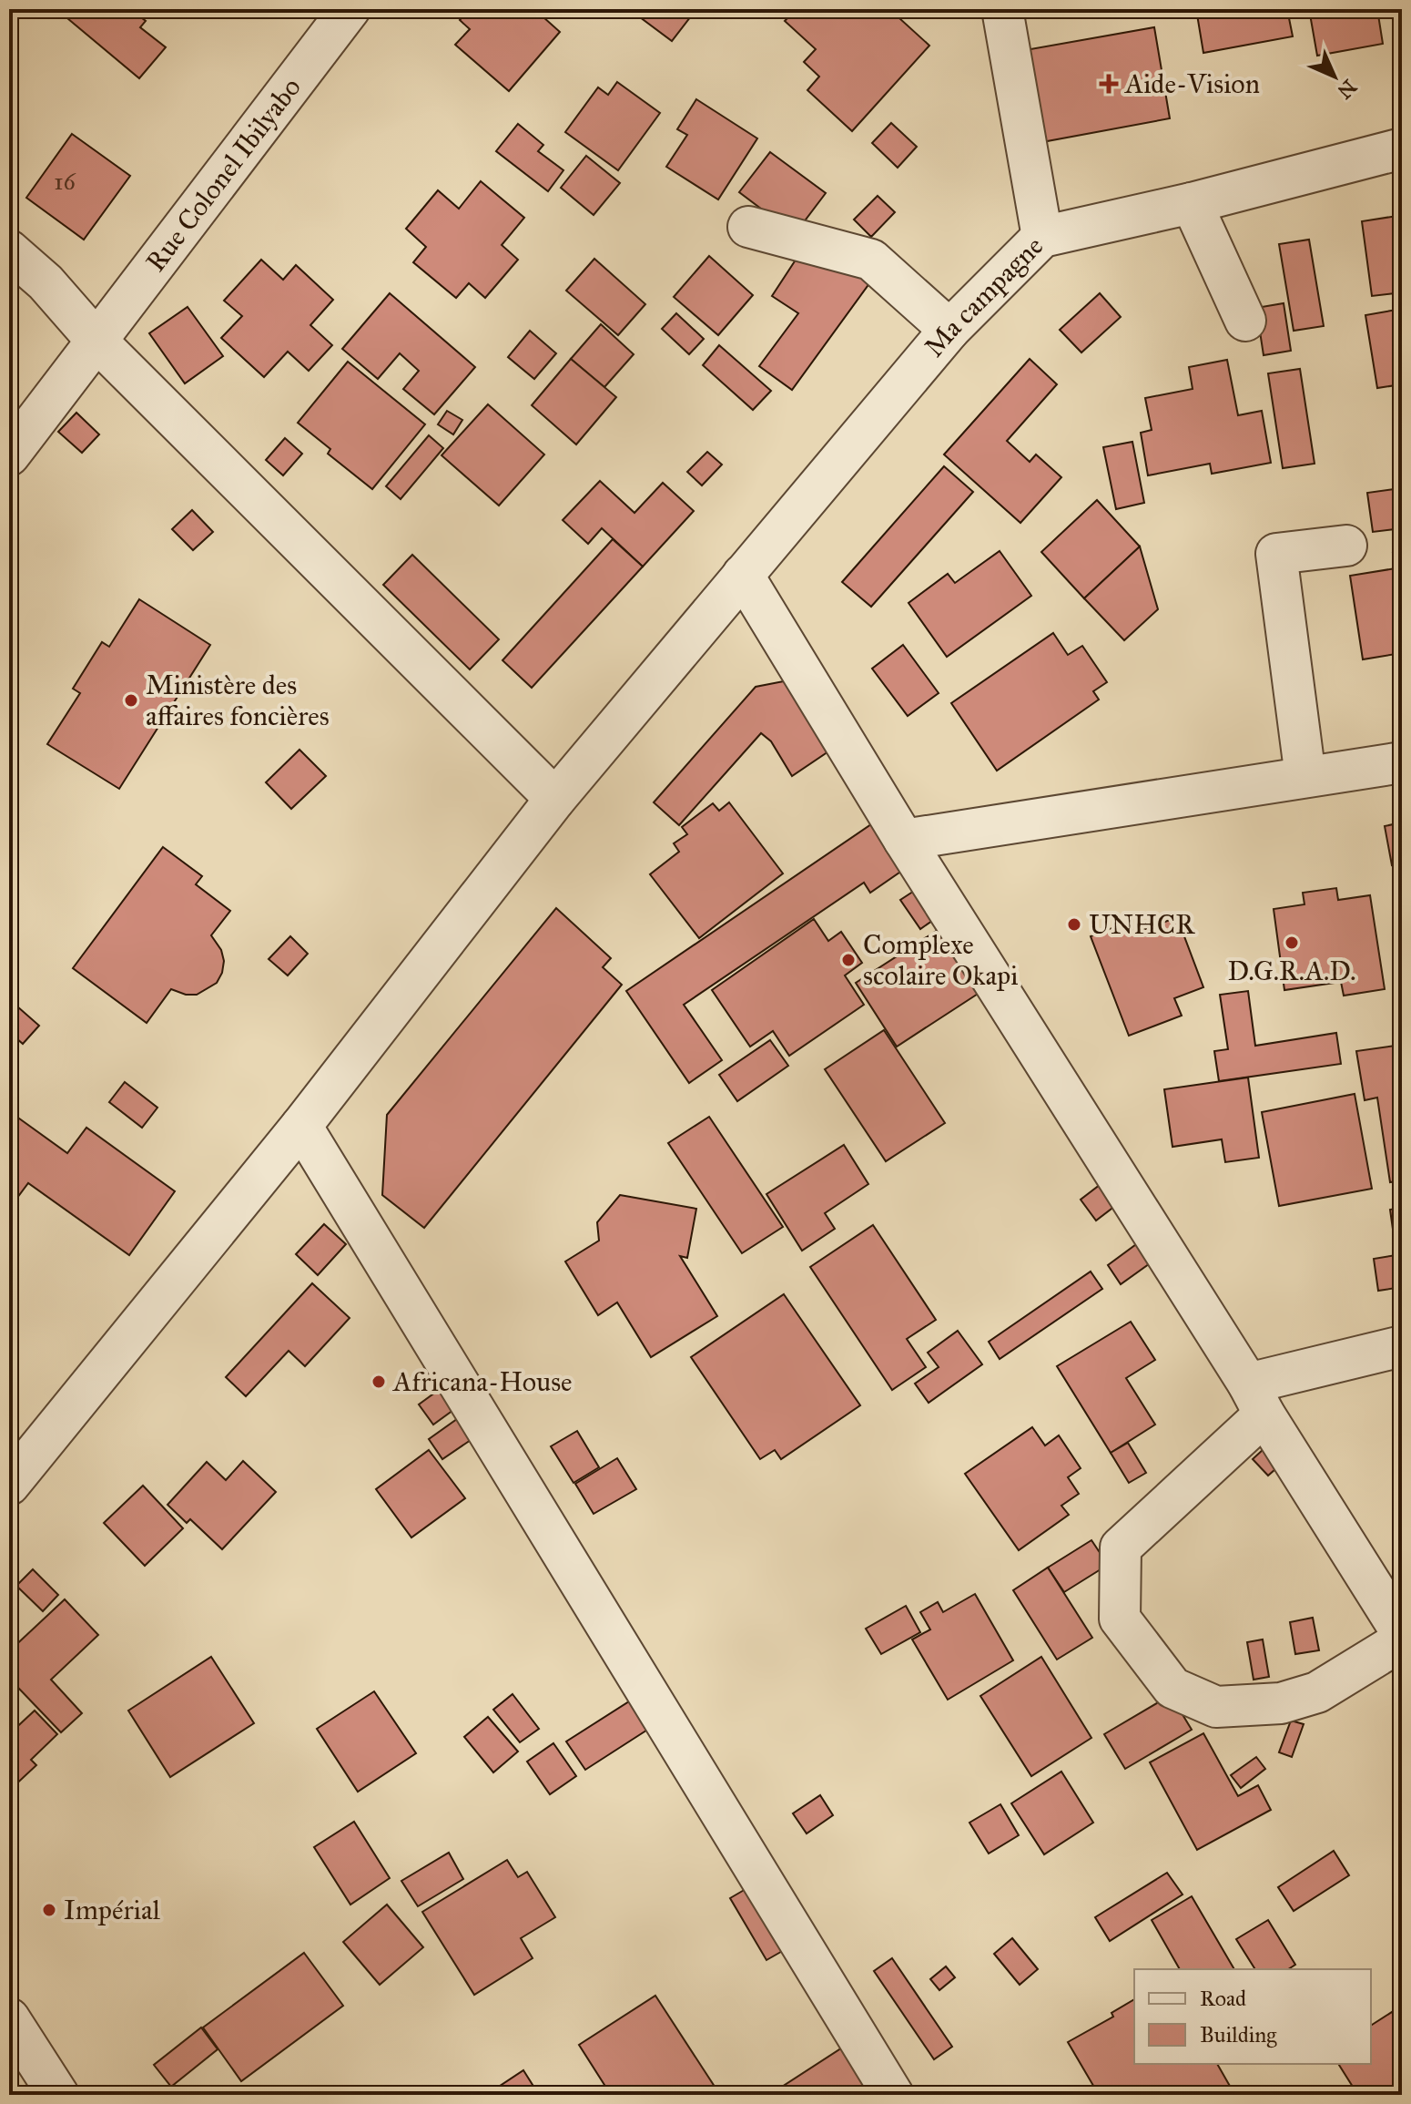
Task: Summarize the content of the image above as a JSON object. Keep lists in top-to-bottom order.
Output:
{
  "streets": {
    "street": ["Rue Colonel Ibilyabo", "Ma campagne"]
  },
  "places": {
    "health": ["Aide-Vision"],
    "other": [
      "Ministère des affaires foncières",
      "UNHCR",
      "D.G.R.A.D.",
      "Complexe scolaire Okapi",
      "Africana-House",
      "Impérial"
    ]
  },
  "house_numbers": ["16"],
  "legend": ["Road", "Building"],
  "north": "bottom right"
}
